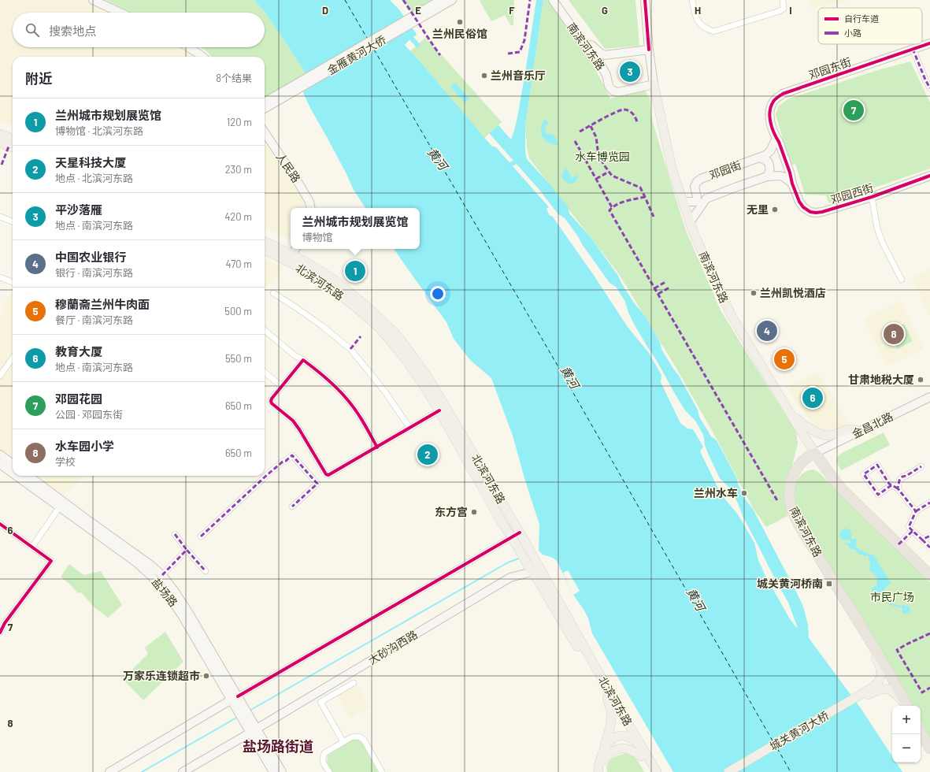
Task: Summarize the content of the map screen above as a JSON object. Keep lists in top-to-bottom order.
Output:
{
  "streets": {
    "highway": ["南滨河东路"],
    "main road": [
      "金雁黄河大侨",
      "邓园东街",
      "人民路",
      "邓园街",
      "邓园西街",
      "北滨河东路",
      "金昌北路",
      "盐场路",
      "大砂沟西路",
      "城关黄河大桥"
    ]
  },
  "crossings": [
    ["南滨河东路", "邓园街"],
    ["南滨河东路", "金昌北路"],
    ["南滨河东路", "城关黄河大桥"],
    ["邓园东街", "邓园街"],
    ["邓园东街", "邓园西街"],
    ["邓园街", "邓园西街"],
    ["北滨河东路", "大砂沟西路"],
    ["盐场路", "大砂沟西路"]
  ],
  "districts": ["盐场路街道"],
  "water": ["黄河"],
  "parks": ["水车博览园", "市民广场"],
  "places": {
    "other": [
      "兰州民俗馆",
      "兰州音乐厅",
      "无里",
      "兰州凯悦酒店",
      "甘肃地税大厦",
      "兰州水车",
      "东方宫",
      "万家乐连锁超市"
    ],
    "transit": ["城关黄河桥南"]
  },
  "legend": ["自行车道", "小路"],
  "page": {
    "search": "搜索地点",
    "heading": ["附近", "8个结果"],
    "pins": [
      "3",
      "7",
      "1",
      "4",
      "8",
      "5",
      "6",
      "2"
    ],
    "list": [
      {
        "mark": "1",
        "name": "兰州城市规划展览馆",
        "note": "博物馆 · 北滨河东路",
        "value": "120 m"
      },
      {
        "mark": "2",
        "name": "天星科技大厦",
        "note": "地点 · 北滨河东路",
        "value": "230 m"
      },
      {
        "mark": "3",
        "name": "平沙落雁",
        "note": "地点 · 南滨河东路",
        "value": "420 m"
      },
      {
        "mark": "4",
        "name": "中国农业银行",
        "note": "银行 · 南滨河东路",
        "value": "470 m"
      },
      {
        "mark": "5",
        "name": "穆蘭斋兰州牛肉面",
        "note": "餐厅 · 南滨河东路",
        "value": "500 m"
      },
      {
        "mark": "6",
        "name": "教育大厦",
        "note": "地点 · 南滨河东路",
        "value": "550 m"
      },
      {
        "mark": "7",
        "name": "邓园花园",
        "note": "公园 · 邓园东街",
        "value": "650 m"
      },
      {
        "mark": "8",
        "name": "水车园小学",
        "note": "学校",
        "value": "650 m"
      }
    ],
    "popup": ["兰州城市规划展览馆", "博物馆"],
    "map_buttons": ["+", "−"]
  },
  "grid": {
    "columns": [
      "D",
      "E",
      "F",
      "G",
      "H",
      "I"
    ],
    "rows": ["6", "7", "8"]
  }
}
